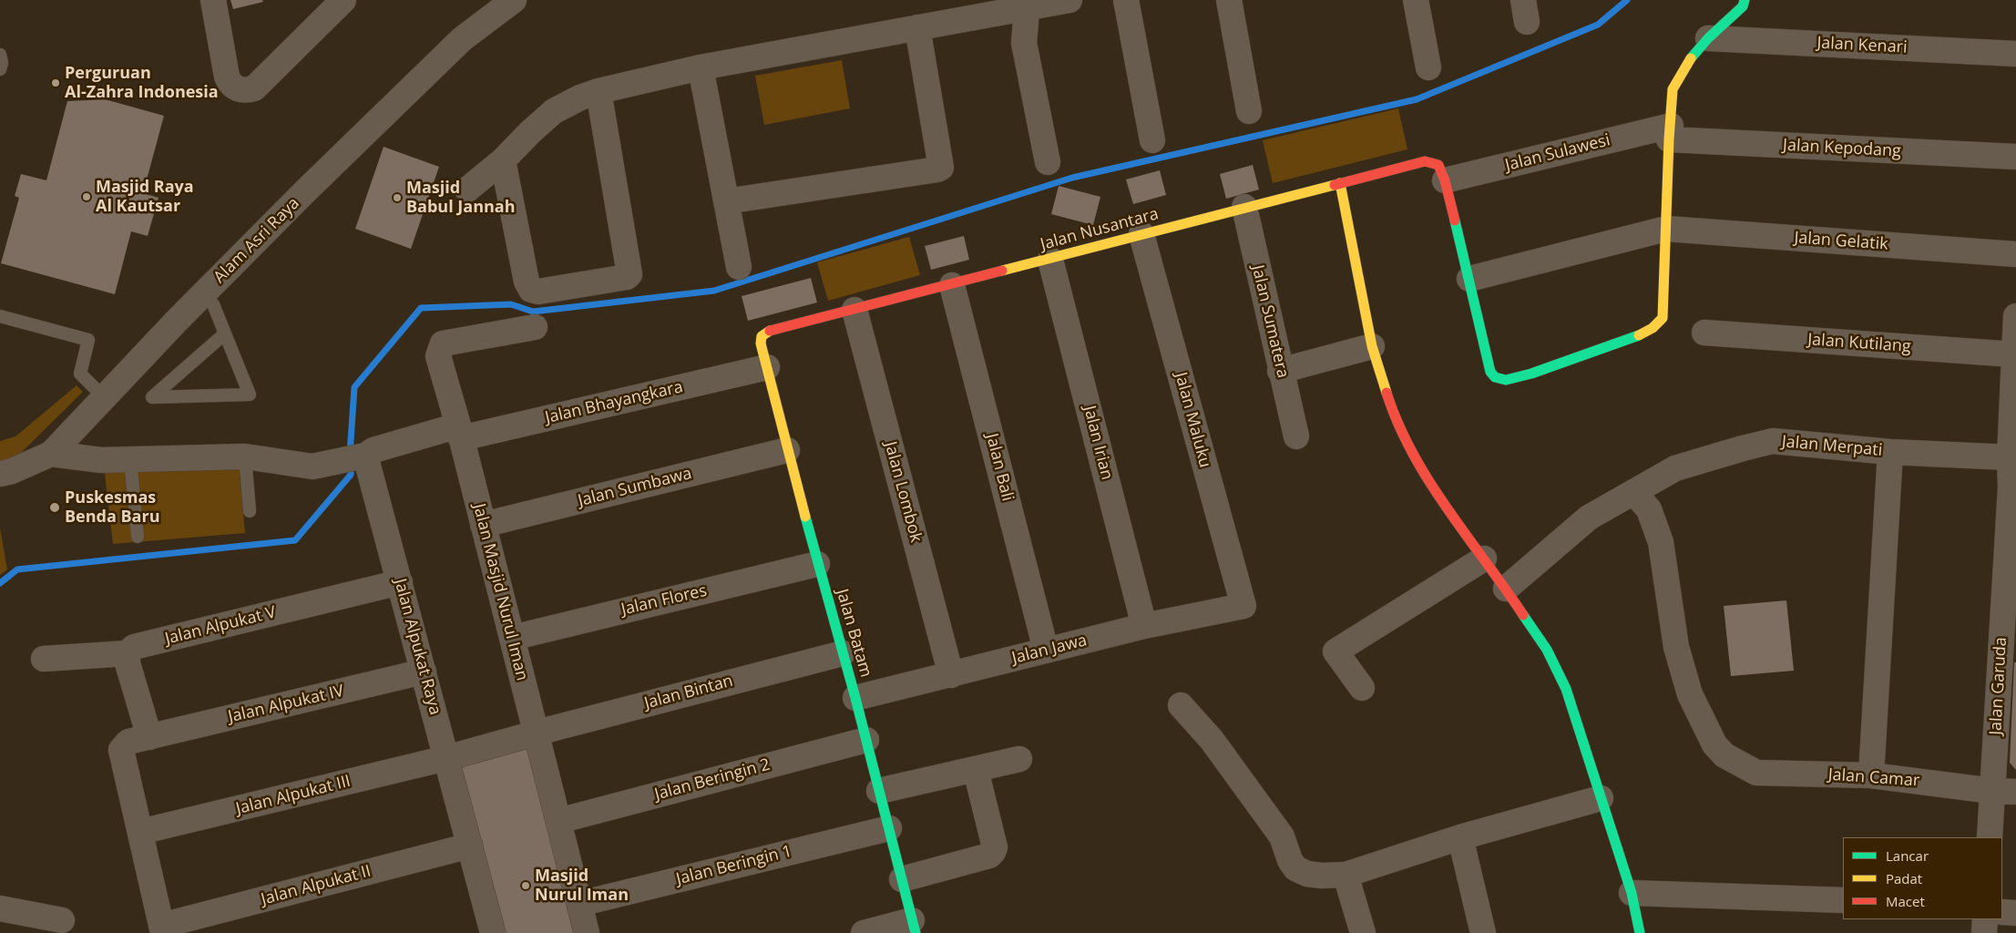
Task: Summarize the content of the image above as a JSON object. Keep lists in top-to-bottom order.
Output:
{
  "streets": {
    "street": [
      "Jalan Kenari",
      "Jalan Kepodang",
      "Jalan Sulawesi",
      "Jalan Nusantara",
      "Alam Asri Raya",
      "Jalan Gelatik",
      "Jalan Sumatera",
      "Jalan Kutilang",
      "Jalan Bhayangkara",
      "Jalan Maluku",
      "Jalan Irian",
      "Jalan Merpati",
      "Jalan Bali",
      "Jalan Sumbawa",
      "Jalan Lombok",
      "Jalan Masjid Nurul Iman",
      "Jalan Flores",
      "Jalan Alpukat V",
      "Jalan Batam",
      "Jalan Alpukat Raya",
      "Jalan Jawa",
      "Jalan Garuda",
      "Jalan Bintan",
      "Jalan Alpukat IV",
      "Jalan Camar",
      "Jalan Beringin 2",
      "Jalan Alpukat III",
      "Jalan Beringin 1",
      "Jalan Alpukat II"
    ]
  },
  "crossings": [
    ["Jalan Kepodang", "Jalan Sulawesi"],
    ["Jalan Sulawesi", "Jalan Nusantara"],
    ["Jalan Nusantara", "Jalan Sumatera"],
    ["Jalan Nusantara", "Jalan Maluku"],
    ["Jalan Nusantara", "Jalan Irian"],
    ["Jalan Nusantara", "Jalan Bali"],
    ["Jalan Nusantara", "Jalan Lombok"],
    ["Jalan Nusantara", "Jalan Batam"],
    ["Jalan Kutilang", "Jalan Garuda"],
    ["Jalan Bhayangkara", "Jalan Masjid Nurul Iman"],
    ["Jalan Bhayangkara", "Jalan Batam"],
    ["Jalan Maluku", "Jalan Jawa"],
    ["Jalan Irian", "Jalan Jawa"],
    ["Jalan Merpati", "Jalan Garuda"],
    ["Jalan Merpati", "Jalan Camar"],
    ["Jalan Bali", "Jalan Jawa"],
    ["Jalan Sumbawa", "Jalan Masjid Nurul Iman"],
    ["Jalan Sumbawa", "Jalan Batam"],
    ["Jalan Lombok", "Jalan Jawa"],
    ["Jalan Masjid Nurul Iman", "Jalan Flores"],
    ["Jalan Masjid Nurul Iman", "Jalan Bintan"],
    ["Jalan Masjid Nurul Iman", "Jalan Beringin 2"],
    ["Jalan Masjid Nurul Iman", "Jalan Beringin 1"],
    ["Jalan Flores", "Jalan Batam"],
    ["Jalan Alpukat V", "Jalan Alpukat Raya"],
    ["Jalan Batam", "Jalan Jawa"],
    ["Jalan Batam", "Jalan Bintan"],
    ["Jalan Batam", "Jalan Beringin 2"],
    ["Jalan Batam", "Jalan Beringin 1"],
    ["Jalan Alpukat Raya", "Jalan Bintan"],
    ["Jalan Alpukat Raya", "Jalan Alpukat IV"],
    ["Jalan Alpukat Raya", "Jalan Alpukat III"],
    ["Jalan Alpukat Raya", "Jalan Alpukat II"],
    ["Jalan Garuda", "Jalan Camar"],
    ["Jalan Bintan", "Jalan Alpukat III"],
    ["Jalan Alpukat IV", "Jalan Alpukat III"]
  ],
  "places": [
    "Perguruan Al-Zahra Indonesia",
    "Masjid Raya Al Kautsar",
    "Masjid Babul Jannah",
    "Puskesmas Benda Baru",
    "Masjid Nurul Iman"
  ],
  "legend": ["Lancar", "Padat", "Macet"]
}
